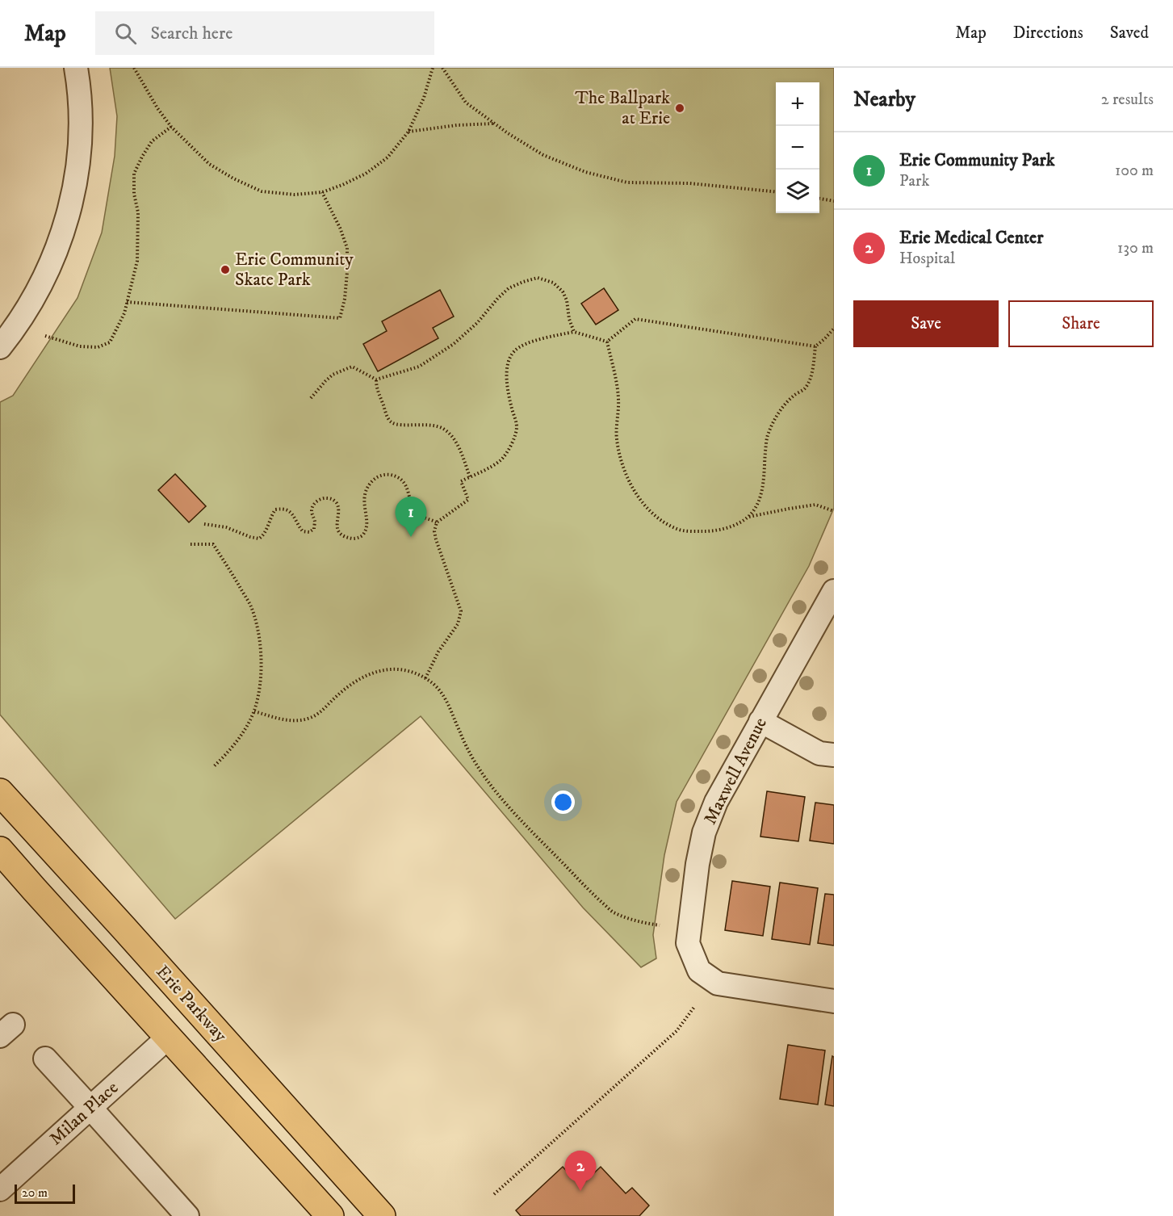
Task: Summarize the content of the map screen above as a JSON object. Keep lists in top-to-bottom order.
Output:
{
  "streets": {
    "main road": ["Erie Parkway"],
    "street": ["Maxwell Avenue", "Milan Place"]
  },
  "places": ["The Ballpark at Erie", "Erie Community Skate Park"],
  "scale_bar": "20 m",
  "page": {
    "header": "Map",
    "search": "Search here",
    "nav": ["Map", "Directions", "Saved"],
    "heading": ["Nearby", "2 results"],
    "map_buttons": ["+", "−"],
    "list": [
      {
        "mark": "1",
        "name": "Erie Community Park",
        "note": "Park",
        "value": "100 m"
      },
      {
        "mark": "2",
        "name": "Erie Medical Center",
        "note": "Hospital",
        "value": "130 m"
      }
    ],
    "buttons": ["Save", "Share"],
    "pins": ["1", "2"],
    "scale": "20 m"
  }
}
